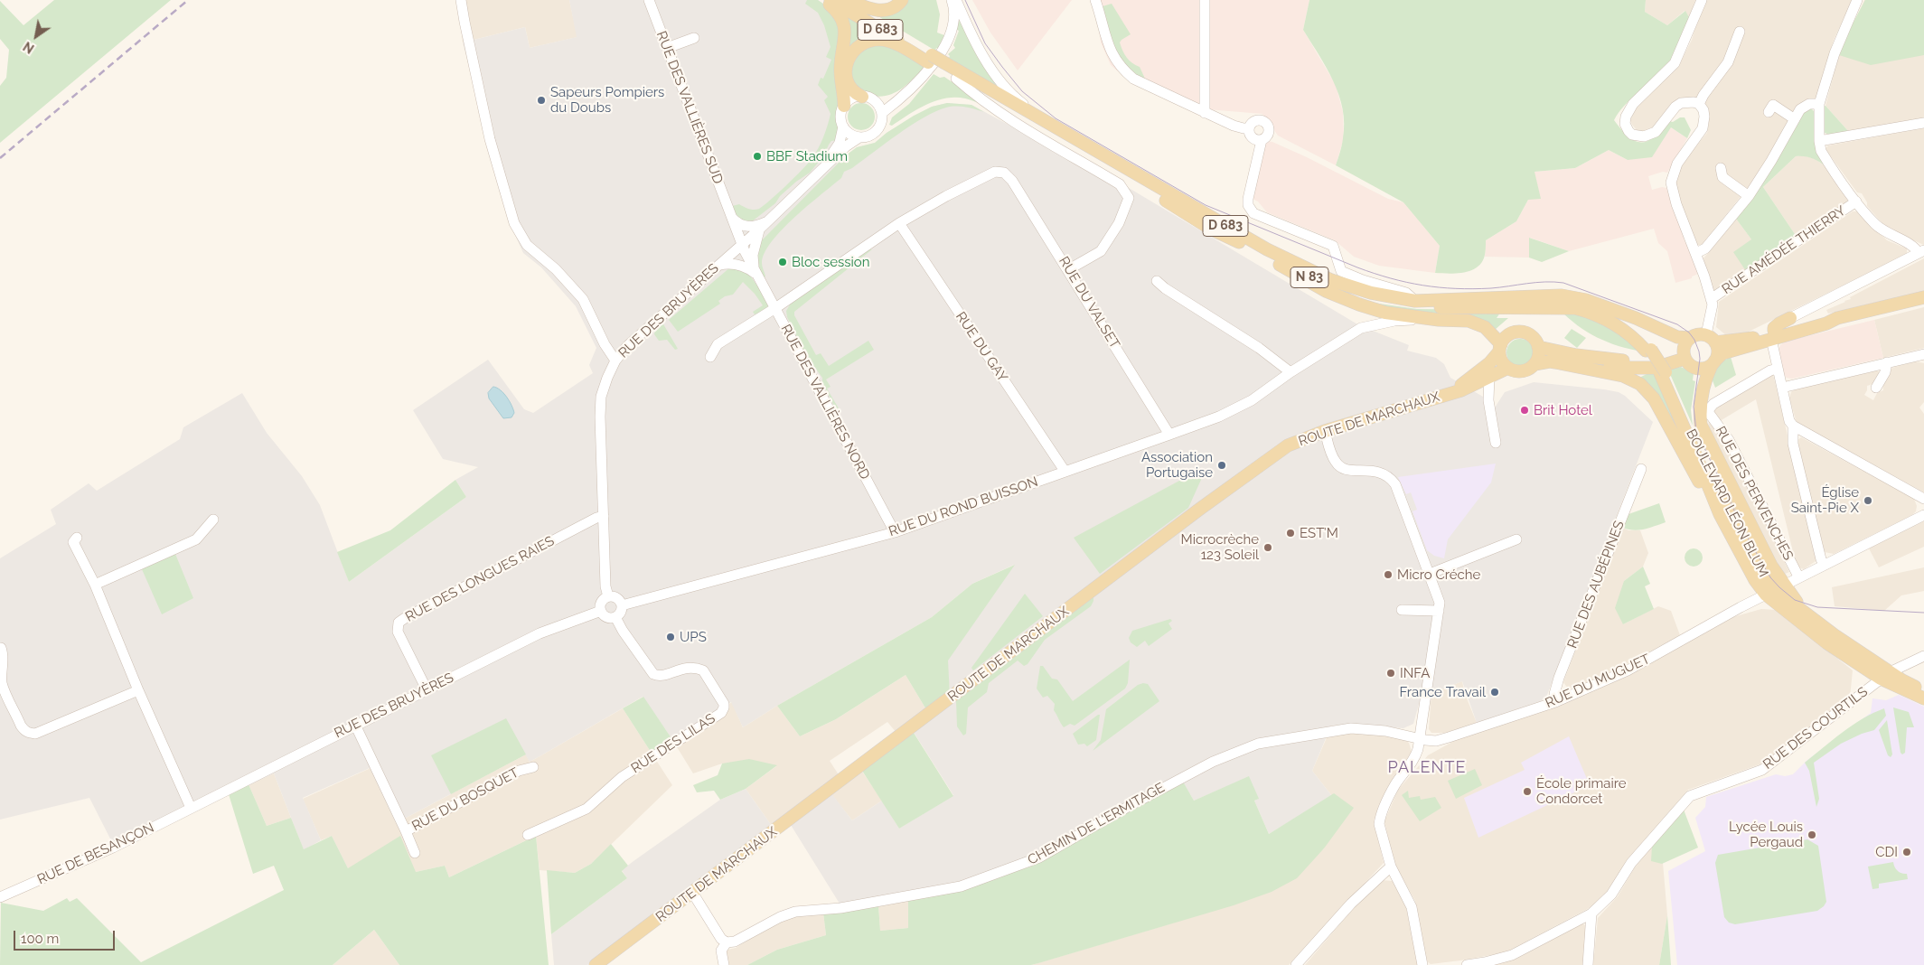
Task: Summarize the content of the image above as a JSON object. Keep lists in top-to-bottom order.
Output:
{
  "streets": {
    "main road": [
      "D 683",
      "N 83",
      "ROUTE DE MARCHAUX",
      "BOULEVARD LÉON BLUM"
    ],
    "street": [
      "RUE DES VALLIÈRES SUD",
      "RUE AMÉDÉE THIERRY",
      "RUE DU VALSET",
      "RUE DES BRUYÈRES",
      "RUE DU GAY",
      "RUE DES VALLIÈRES NORD",
      "RUE DES PERVENCHES",
      "RUE DU ROND BUISSON",
      "RUE DES LONGUES RAIES",
      "RUE DES AUBÉPINES",
      "RUE DU MUGUET",
      "RUE DES COURTILS",
      "RUE DES LILAS",
      "RUE DU BOSQUET",
      "CHEMIN DE L'ERMITAGE",
      "RUE DE BESANÇON"
    ]
  },
  "crossings": [
    ["D 683", "N 83"],
    ["D 683", "ROUTE DE MARCHAUX"],
    ["D 683", "RUE DU ROND BUISSON"],
    ["RUE DES VALLIÈRES SUD", "RUE DES BRUYÈRES"],
    ["RUE DES VALLIÈRES SUD", "RUE DES VALLIÈRES NORD"],
    ["RUE DU VALSET", "RUE DU GAY"],
    ["RUE DU VALSET", "RUE DU ROND BUISSON"],
    ["RUE DES BRUYÈRES", "RUE DES VALLIÈRES NORD"],
    ["RUE DES BRUYÈRES", "RUE DU ROND BUISSON"],
    ["RUE DES BRUYÈRES", "RUE DES LONGUES RAIES"],
    ["RUE DES BRUYÈRES", "RUE DES LILAS"],
    ["RUE DES BRUYÈRES", "RUE DU BOSQUET"],
    ["RUE DES BRUYÈRES", "RUE DE BESANÇON"],
    ["RUE DU GAY", "RUE DU ROND BUISSON"],
    ["RUE DES VALLIÈRES NORD", "RUE DU ROND BUISSON"],
    ["RUE DES PERVENCHES", "RUE DU MUGUET"],
    ["BOULEVARD LÉON BLUM", "RUE DU MUGUET"],
    ["BOULEVARD LÉON BLUM", "RUE DES COURTILS"],
    ["RUE DU ROND BUISSON", "RUE DES LILAS"],
    ["RUE DES AUBÉPINES", "RUE DU MUGUET"],
    ["RUE DU MUGUET", "CHEMIN DE L'ERMITAGE"]
  ],
  "districts": ["PALENTE"],
  "places": [
    "Sapeurs Pompiers du Doubs",
    "BBF Stadium",
    "Bloc session",
    "Brit Hotel",
    "Association Portugaise",
    "Église Saint-Pie X",
    "EST’M",
    "Microcrèche 123 Soleil",
    "Micro Créche",
    "UPS",
    "INFA",
    "France Travail",
    "École primaire Condorcet",
    "Lycée Louis Pergaud",
    "CDI"
  ],
  "scale_bar": "100 m",
  "north": "bottom left"
}
